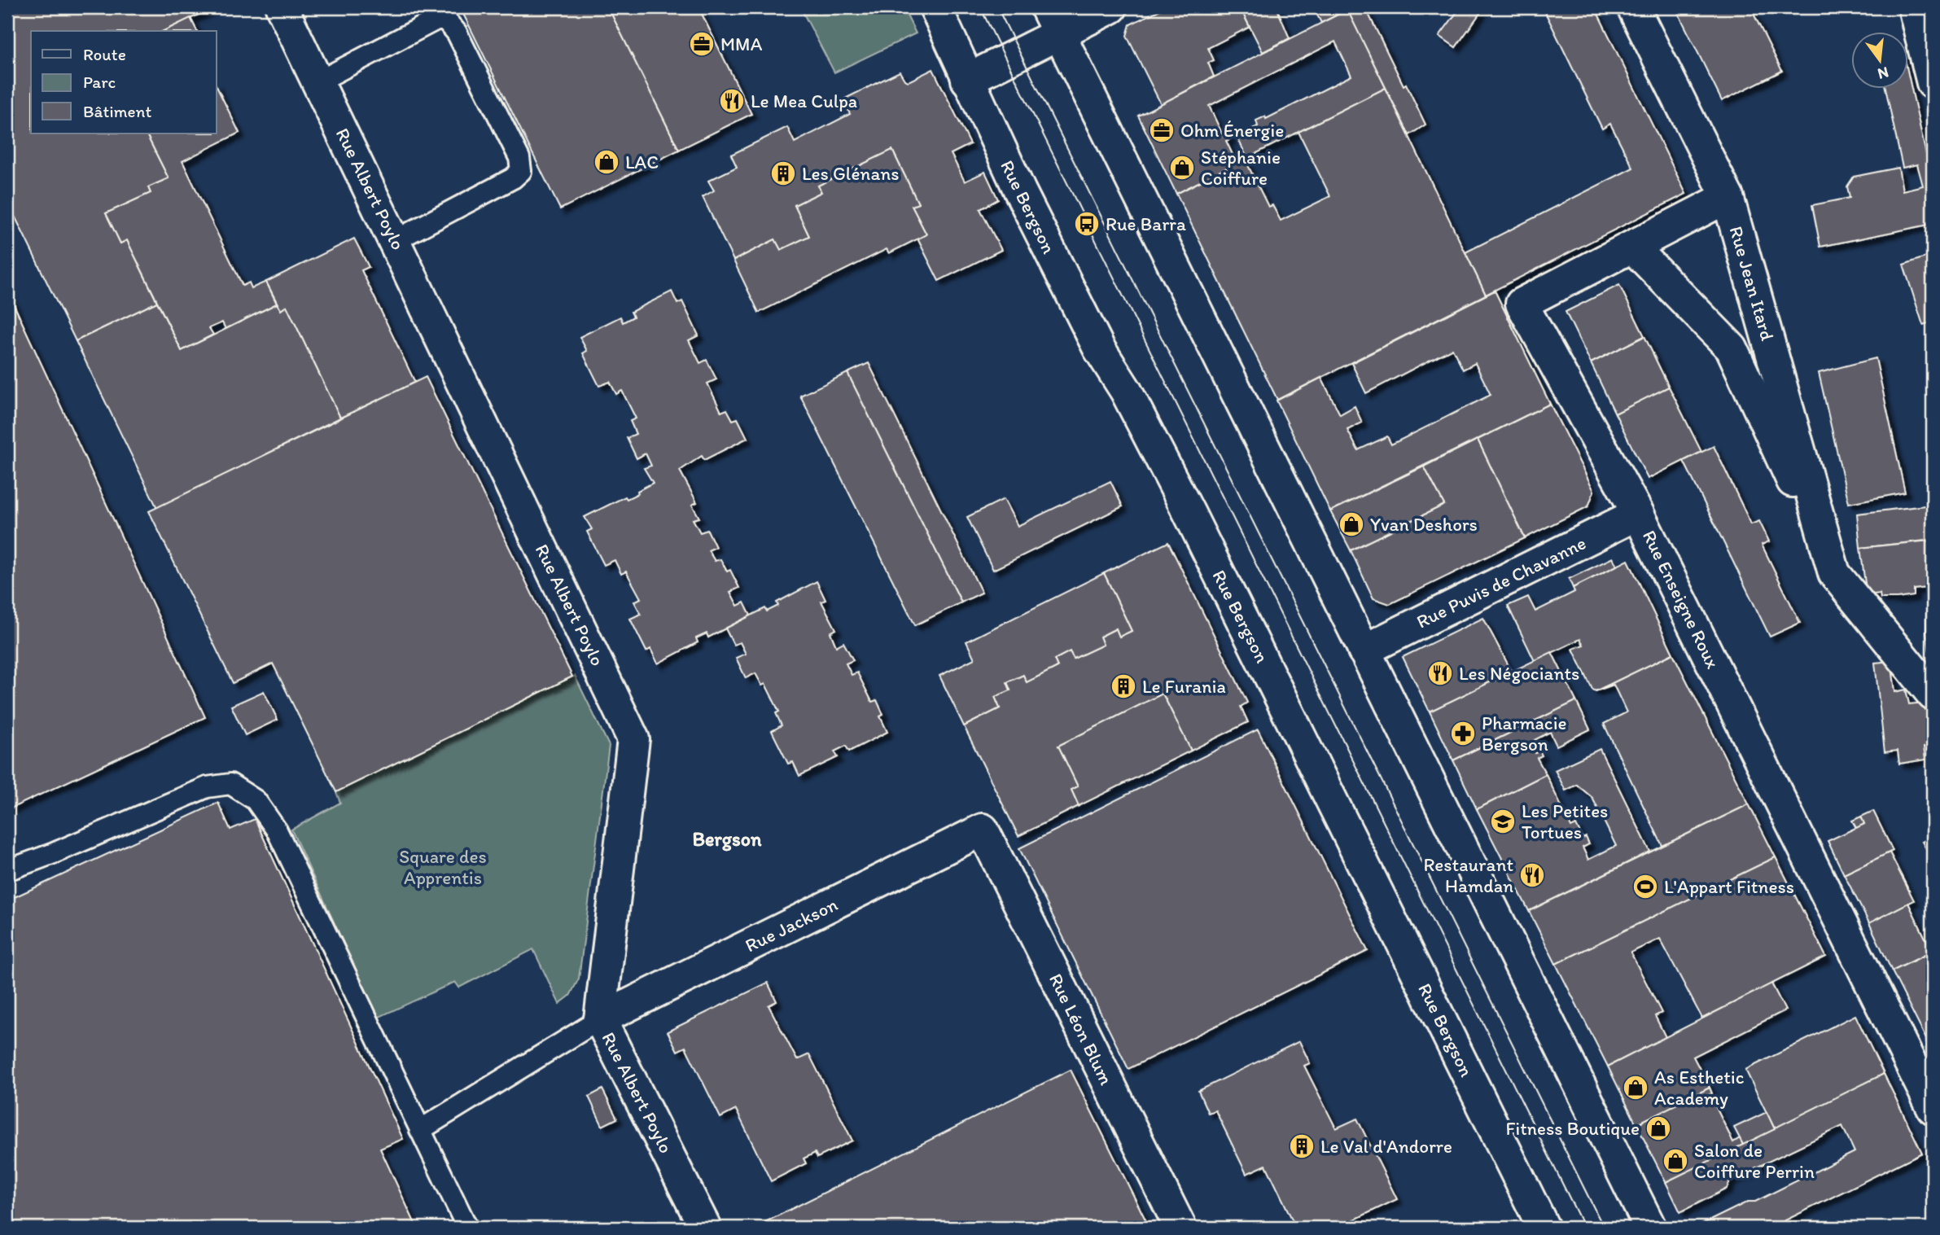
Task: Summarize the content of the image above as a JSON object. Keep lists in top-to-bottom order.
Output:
{
  "streets": {
    "street": [
      "Rue Albert Poylo",
      "Rue Bergson",
      "Rue Jean Itard",
      "Rue Puvis de Chavanne",
      "Rue Enseigne Roux",
      "Rue Jackson",
      "Rue Léon Blum"
    ]
  },
  "crossings": [
    ["Rue Albert Poylo", "Rue Jackson"],
    ["Rue Jean Itard", "Rue Enseigne Roux"],
    ["Rue Puvis de Chavanne", "Rue Enseigne Roux"],
    ["Rue Jackson", "Rue Léon Blum"]
  ],
  "districts": ["Bergson"],
  "parks": ["Square des Apprentis"],
  "places": {
    "office": ["MMA", "Ohm Énergie"],
    "restaurant": ["Le Mea Culpa", "Les Négociants", "Restaurant Hamdan"],
    "shop": [
      "LAC",
      "Stéphanie Coiffure",
      "Yvan Deshors",
      "As Esthetic Academy",
      "Fitness Boutique",
      "Salon de Coiffure Perrin"
    ],
    "building": ["Les Glénans", "Le Furania", "Le Val d'Andorre"],
    "bus stop": ["Rue Barra"],
    "pharmacy": ["Pharmacie Bergson"],
    "school or university": ["Les Petites Tortues"],
    "sports": ["L'Appart Fitness"]
  },
  "legend": ["Route", "Parc", "Bâtiment"],
  "north": "bottom"
}
